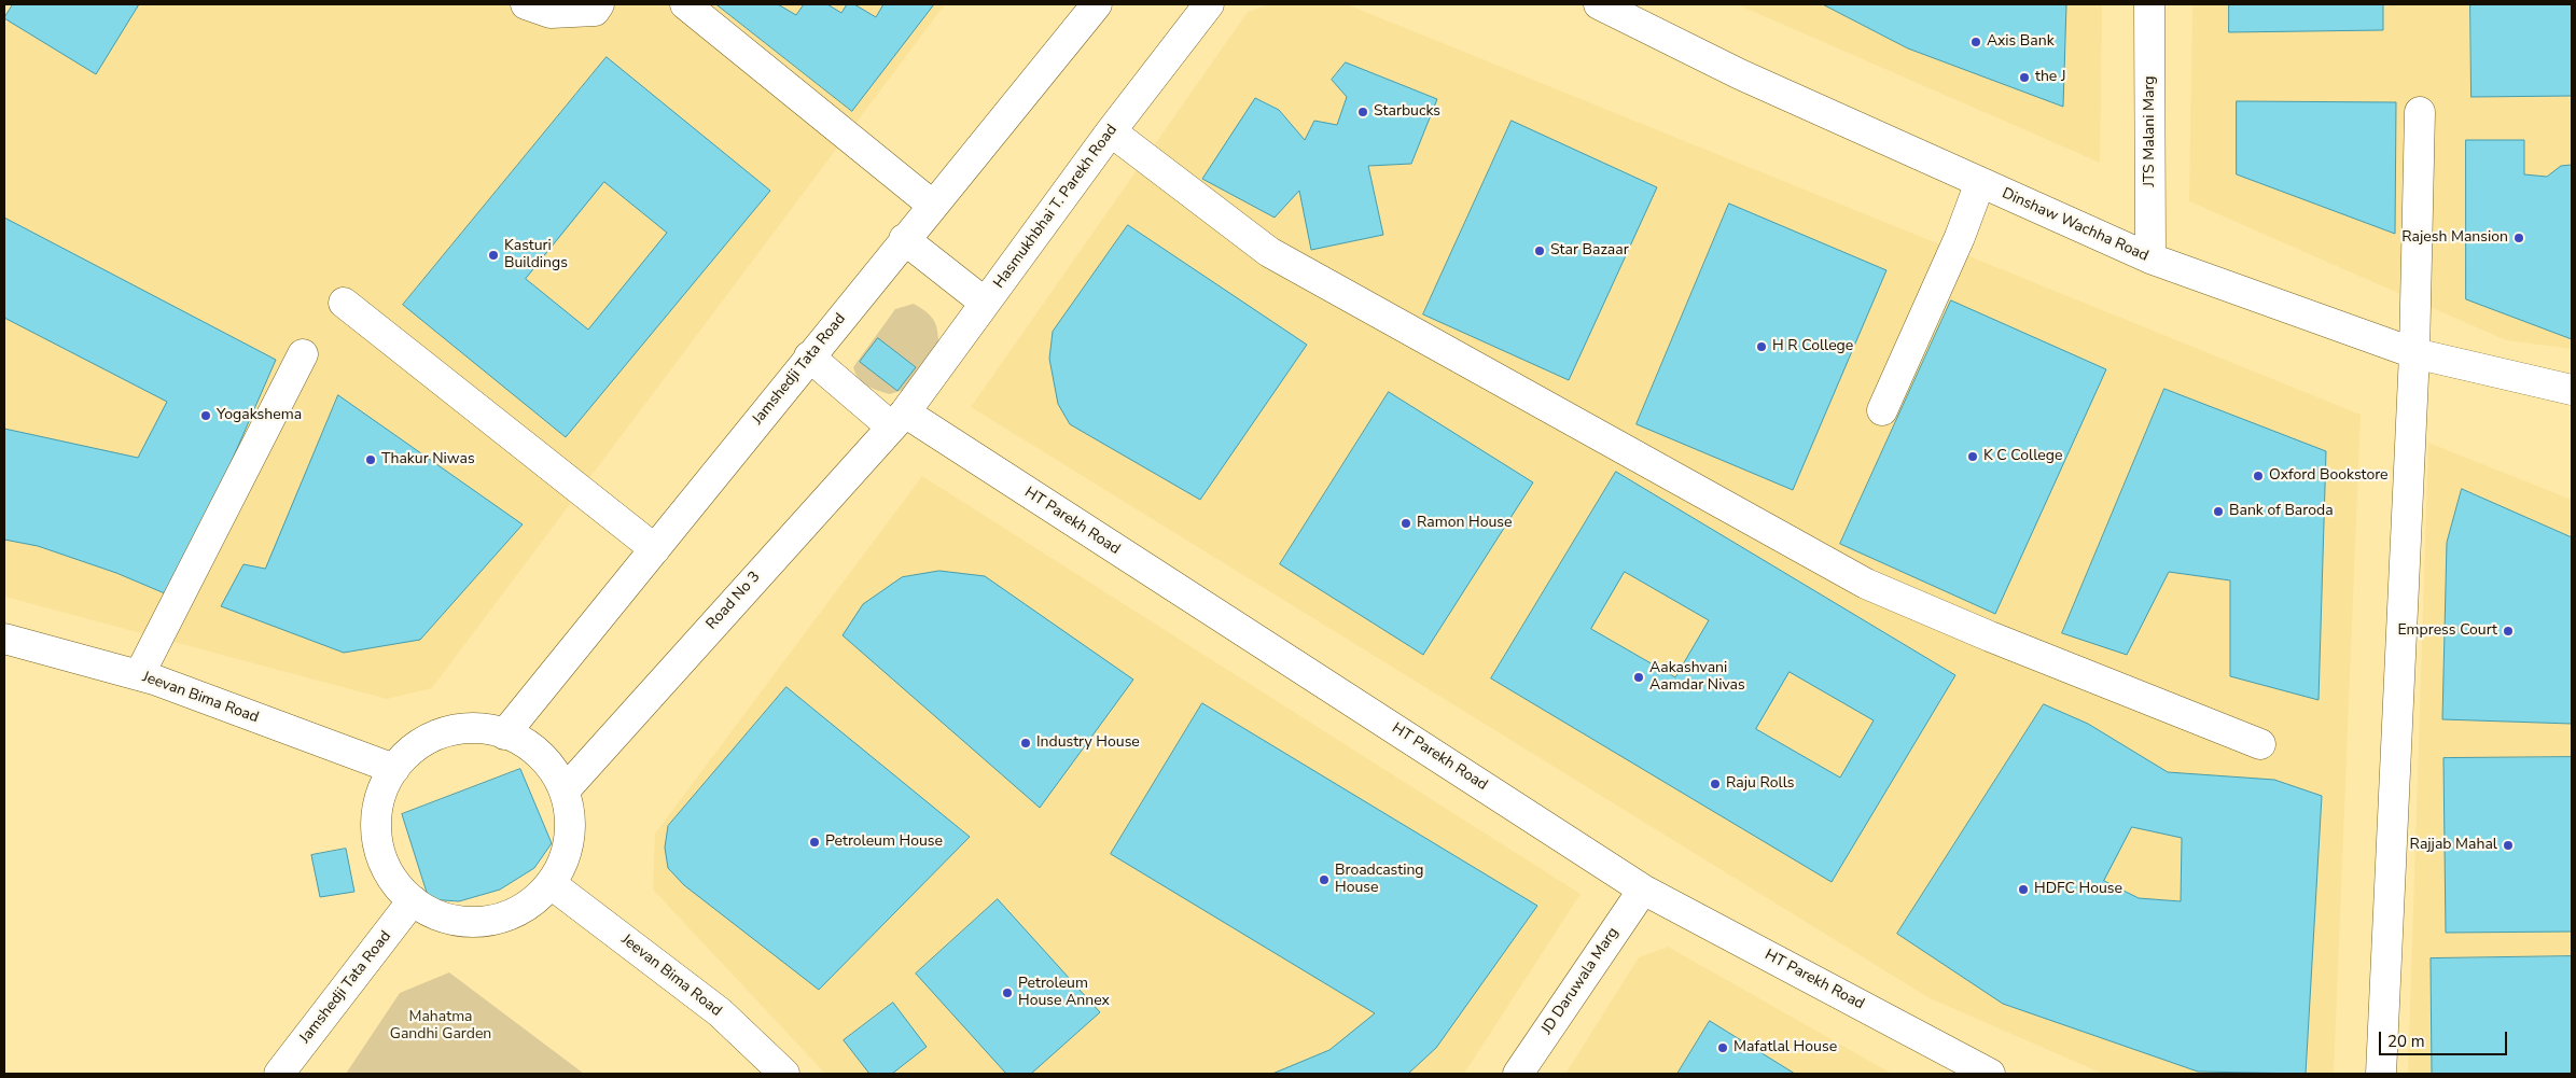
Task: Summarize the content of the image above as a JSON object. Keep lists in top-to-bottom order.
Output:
{
  "streets": {
    "street": [
      "JTS Malani Marg",
      "Hasmukhbhai T. Parekh Road",
      "Dinshaw Wachha Road",
      "Jamshedji Tata Road",
      "HT Parekh Road",
      "Road No 3",
      "Jeevan Bima Road",
      "JD Daruwala Marg"
    ]
  },
  "crossings": [
    ["JTS Malani Marg", "Dinshaw Wachha Road"],
    ["Hasmukhbhai T. Parekh Road", "HT Parekh Road"],
    ["Hasmukhbhai T. Parekh Road", "Road No 3"],
    ["Jamshedji Tata Road", "HT Parekh Road"],
    ["HT Parekh Road", "Road No 3"],
    ["HT Parekh Road", "JD Daruwala Marg"]
  ],
  "parks": ["Mahatma Gandhi Garden"],
  "places": [
    "Axis Bank",
    "the J",
    "Starbucks",
    "Rajesh Mansion",
    "Star Bazaar",
    "Kasturi Buildings",
    "H R College",
    "Yogakshema",
    "K C College",
    "Thakur Niwas",
    "Oxford Bookstore",
    "Bank of Baroda",
    "Ramon House",
    "Empress Court",
    "Aakashvani Aamdar Nivas",
    "Industry House",
    "Raju Rolls",
    "Petroleum House",
    "Rajjab Mahal",
    "Broadcasting House",
    "HDFC House",
    "Petroleum House Annex",
    "Mafatlal House"
  ],
  "scale_bar": "20 m"
}
